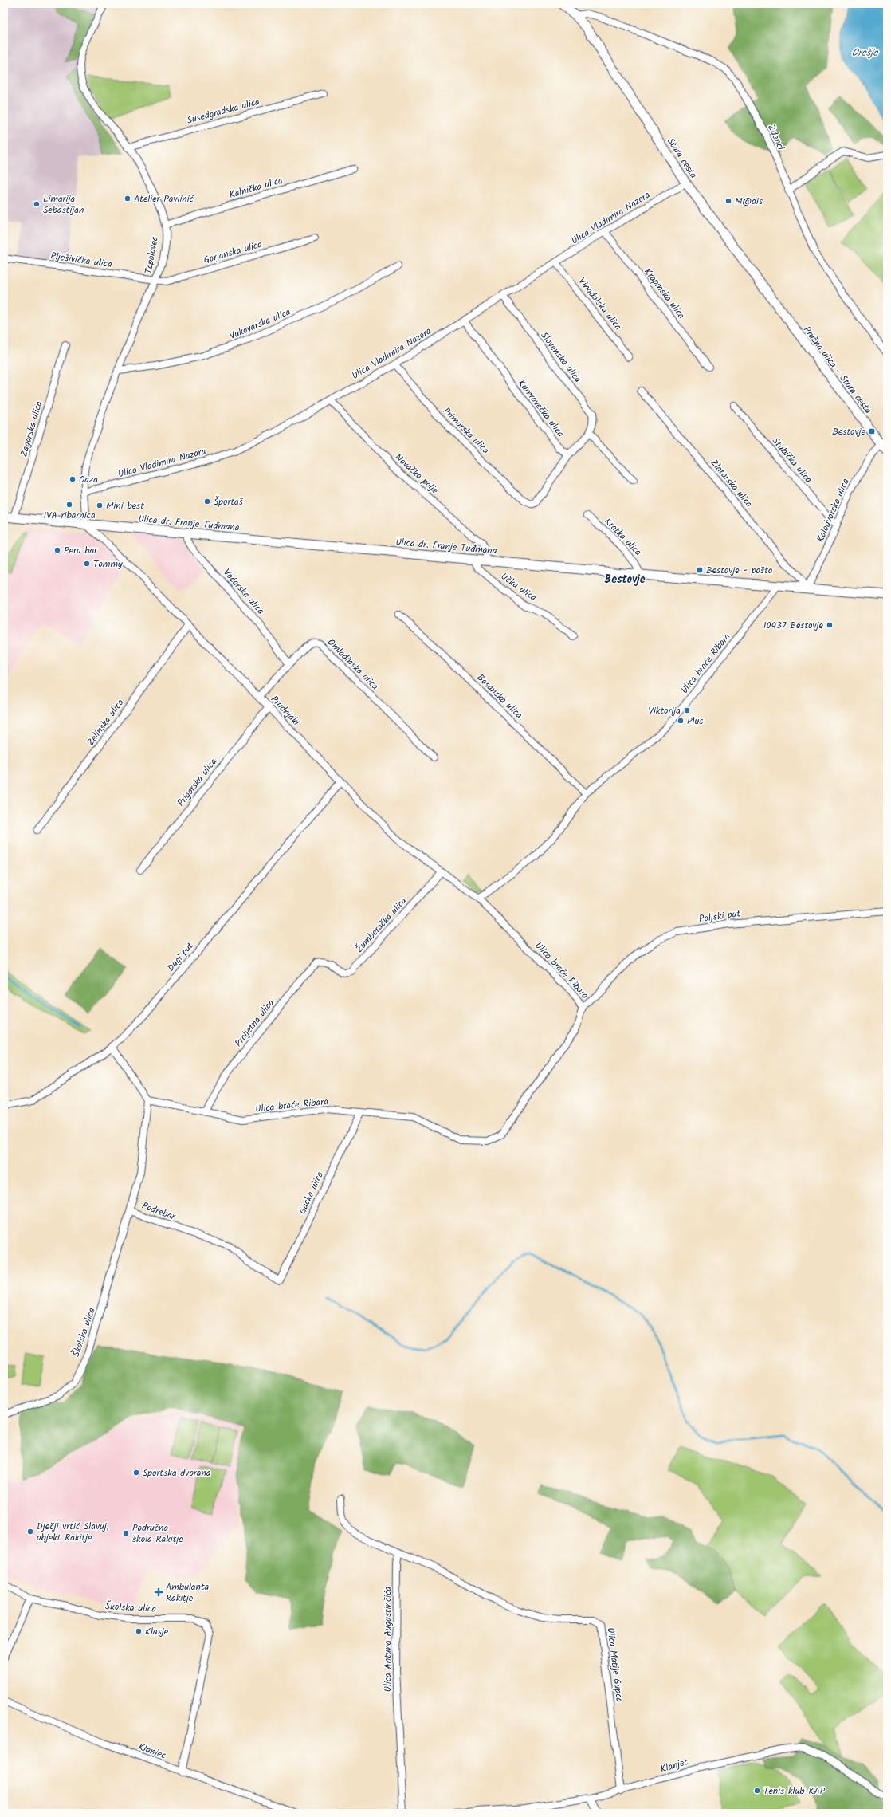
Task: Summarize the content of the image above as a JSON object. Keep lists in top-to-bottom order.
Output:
{
  "streets": {
    "main road": ["Stara cesta", "Pružna ulica - Stara cesta", "Ulica dr. Franje Tuđmana"],
    "street": [
      "Susedgradska ulica",
      "Zdenci",
      "Kalnička ulica",
      "Ulica Vladimira Nazora",
      "Gorjanska ulica",
      "Topolovec",
      "Plješivička ulica",
      "Krapinska ulica",
      "Vinodolska ulica",
      "Vukovarska ulica",
      "Slovenska ulica",
      "Kumrovečka ulica",
      "Zagorska ulica",
      "Primorska ulica",
      "Stubička ulica",
      "Novačko polje",
      "Zlatarska ulica",
      "Kolodvorska ulica",
      "Kratka ulica",
      "Učka ulica",
      "Voćarska ulica",
      "Ulica braće Ribara",
      "Omladinska ulica",
      "Bosanska ulica",
      "Prudnjaki",
      "Zelinska ulica",
      "Prigorska ulica",
      "Poljski put",
      "Žumberačka ulica",
      "Dugi put",
      "Proljetna ulica",
      "Gacka ulica",
      "Podrebar",
      "Školska ulica",
      "Ulica Antuna Augustinčića",
      "Ulica Matije Gupca",
      "Klanjec"
    ]
  },
  "crossings": [
    ["Susedgradska ulica", "Topolovec"],
    ["Zdenci", "Stara cesta"],
    ["Stara cesta", "Ulica Vladimira Nazora"],
    ["Stara cesta", "Pružna ulica - Stara cesta"],
    ["Kalnička ulica", "Topolovec"],
    ["Ulica Vladimira Nazora", "Topolovec"],
    ["Ulica Vladimira Nazora", "Krapinska ulica"],
    ["Ulica Vladimira Nazora", "Vinodolska ulica"],
    ["Ulica Vladimira Nazora", "Slovenska ulica"],
    ["Ulica Vladimira Nazora", "Kumrovečka ulica"],
    ["Ulica Vladimira Nazora", "Primorska ulica"],
    ["Ulica Vladimira Nazora", "Novačko polje"],
    ["Gorjanska ulica", "Topolovec"],
    ["Gorjanska ulica", "Plješivička ulica"],
    ["Topolovec", "Plješivička ulica"],
    ["Topolovec", "Vukovarska ulica"],
    ["Topolovec", "Ulica dr. Franje Tuđmana"],
    ["Topolovec", "Prudnjaki"],
    ["Pružna ulica - Stara cesta", "Kolodvorska ulica"],
    ["Kumrovečka ulica", "Primorska ulica"],
    ["Zagorska ulica", "Ulica dr. Franje Tuđmana"],
    ["Stubička ulica", "Kolodvorska ulica"],
    ["Novačko polje", "Ulica dr. Franje Tuđmana"],
    ["Zlatarska ulica", "Kolodvorska ulica"],
    ["Zlatarska ulica", "Ulica dr. Franje Tuđmana"],
    ["Kolodvorska ulica", "Ulica dr. Franje Tuđmana"],
    ["Ulica dr. Franje Tuđmana", "Kratka ulica"],
    ["Ulica dr. Franje Tuđmana", "Učka ulica"],
    ["Ulica dr. Franje Tuđmana", "Voćarska ulica"],
    ["Ulica dr. Franje Tuđmana", "Ulica braće Ribara"],
    ["Ulica dr. Franje Tuđmana", "Prudnjaki"],
    ["Voćarska ulica", "Omladinska ulica"],
    ["Ulica braće Ribara", "Bosanska ulica"],
    ["Ulica braće Ribara", "Prudnjaki"],
    ["Ulica braće Ribara", "Poljski put"],
    ["Ulica braće Ribara", "Proljetna ulica"],
    ["Ulica braće Ribara", "Gacka ulica"],
    ["Ulica braće Ribara", "Podrebar"],
    ["Omladinska ulica", "Prudnjaki"],
    ["Prudnjaki", "Zelinska ulica"],
    ["Prudnjaki", "Prigorska ulica"],
    ["Prudnjaki", "Žumberačka ulica"],
    ["Prudnjaki", "Dugi put"],
    ["Žumberačka ulica", "Proljetna ulica"],
    ["Gacka ulica", "Podrebar"],
    ["Podrebar", "Školska ulica"],
    ["Školska ulica", "Klanjec"],
    ["Ulica Antuna Augustinčića", "Ulica Matije Gupca"],
    ["Ulica Matije Gupca", "Klanjec"]
  ],
  "districts": ["Bestovje"],
  "water": ["Orešje"],
  "places": {
    "other": [
      "Atelier Pavlinić",
      "M@dis",
      "Limarija Sebastijan",
      "Oaza",
      "Športaš",
      "IVA ribarnica",
      "Mini best",
      "Pero bar",
      "Tommy",
      "10437 Bestovje",
      "Viktorija",
      "Plus",
      "Sportska dvorana",
      "Dječji vrtić Slavuj, objekt Rakitje",
      "Područna škola Rakitje",
      "Klasje",
      "Tenis klub KAP"
    ],
    "transit": ["Bestovje", "Bestovje - pošta"],
    "health": ["Ambulanta Rakitje"]
  }
}
